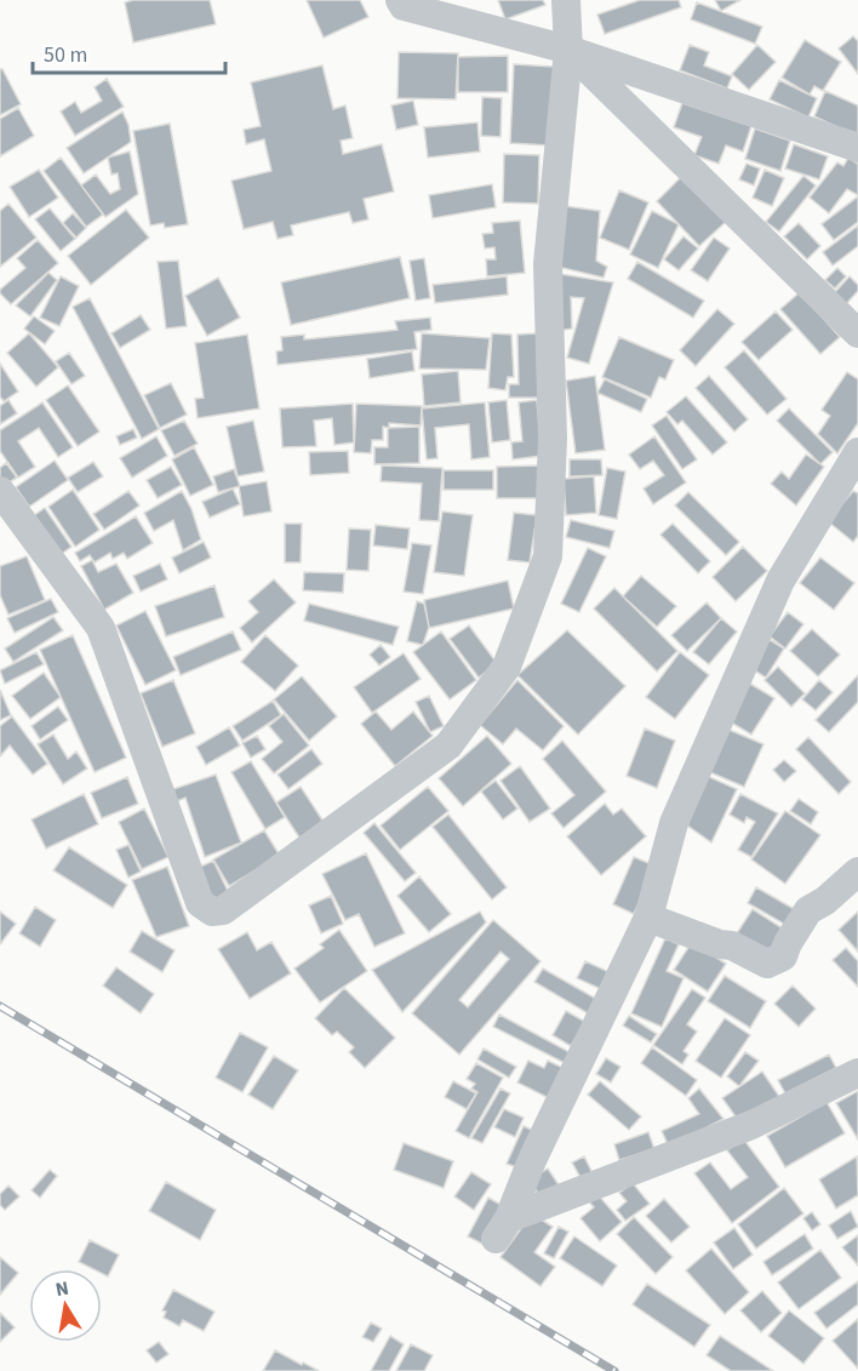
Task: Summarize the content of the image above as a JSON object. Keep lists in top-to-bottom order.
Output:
{
  "scale_bar": "50 m",
  "north": "top"
}
